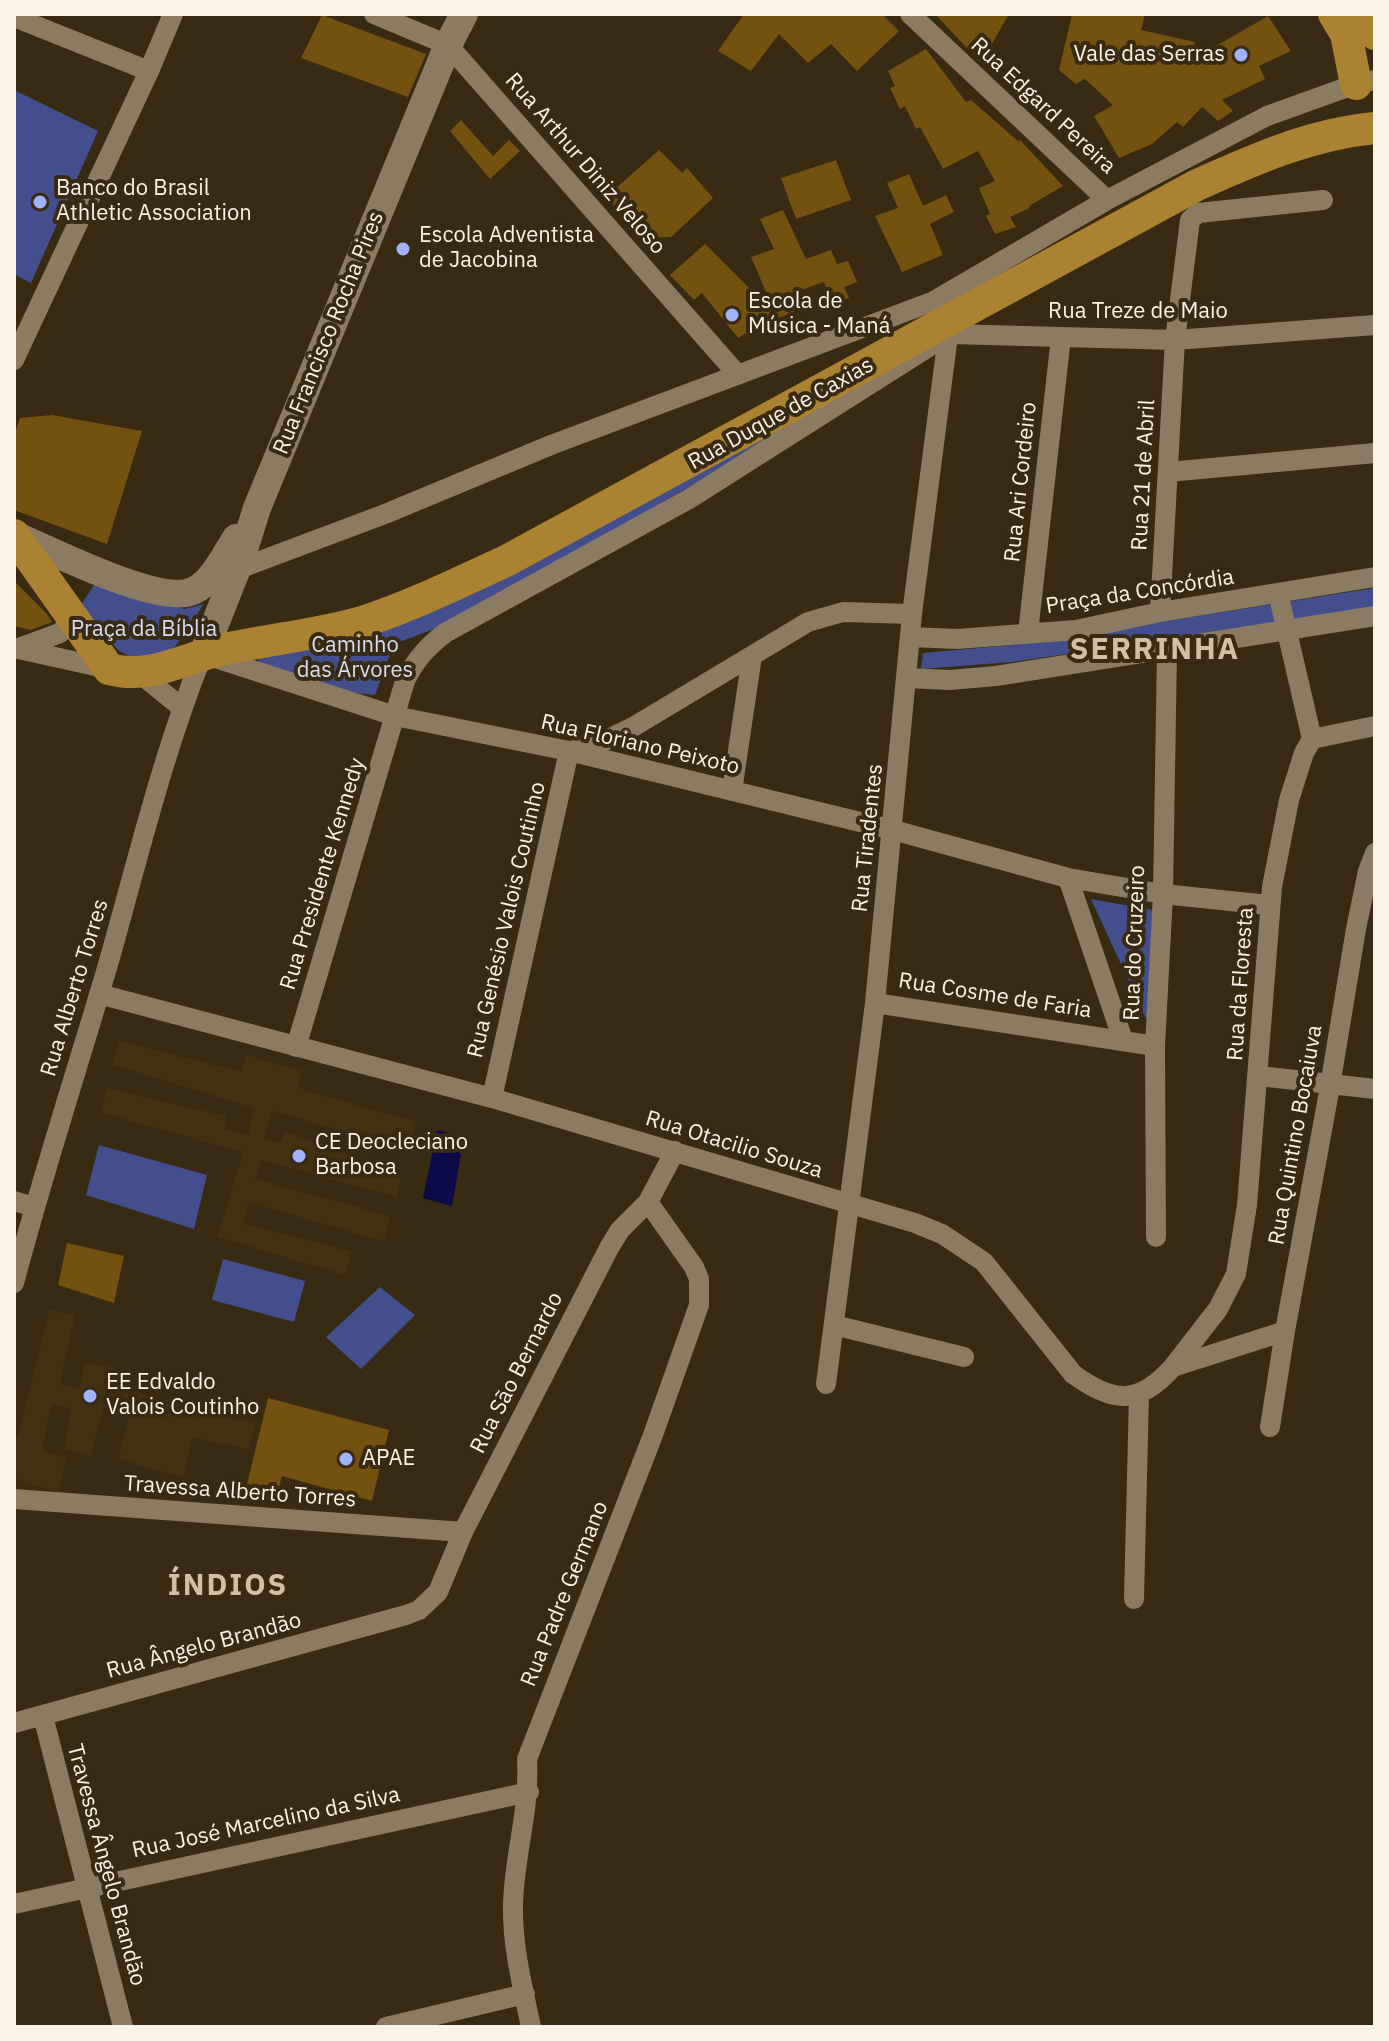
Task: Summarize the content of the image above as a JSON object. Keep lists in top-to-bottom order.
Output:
{
  "streets": {
    "main road": ["Rua Duque de Caxias"],
    "street": [
      "Rua Edgard Pereira",
      "Rua Arthur Diniz Veloso",
      "Rua Treze de Maio",
      "Rua Francisco Rocha Pires",
      "Rua 21 de Abril",
      "Rua Ari Cordeiro",
      "Praça da Concórdia",
      "Rua Floriano Peixoto",
      "Rua Tiradentes",
      "Rua Presidente Kennedy",
      "Rua Genésio Valois Coutinho",
      "Rua do Cruzeiro",
      "Rua da Floresta",
      "Rua Alberto Torres",
      "Rua Cosme de Faria",
      "Rua Quintino Bocaiuva",
      "Rua Otacilio Souza",
      "Rua São Bernardo",
      "Travessa Alberto Torres",
      "Rua Padre Germano",
      "Rua Ângelo Brandão",
      "Rua José Marcelino da Silva",
      "Travessa Ângelo Brandão"
    ]
  },
  "crossings": [
    ["Rua Edgard Pereira", "Rua Duque de Caxias"],
    ["Rua Arthur Diniz Veloso", "Rua Francisco Rocha Pires"],
    ["Rua Arthur Diniz Veloso", "Rua Duque de Caxias"],
    ["Rua Treze de Maio", "Rua Duque de Caxias"],
    ["Rua Treze de Maio", "Rua 21 de Abril"],
    ["Rua Treze de Maio", "Rua Ari Cordeiro"],
    ["Rua Treze de Maio", "Rua Tiradentes"],
    ["Rua Francisco Rocha Pires", "Rua Duque de Caxias"],
    ["Rua Francisco Rocha Pires", "Rua Floriano Peixoto"],
    ["Rua Francisco Rocha Pires", "Rua Alberto Torres"],
    ["Rua Duque de Caxias", "Rua Floriano Peixoto"],
    ["Rua Duque de Caxias", "Rua Tiradentes"],
    ["Rua Duque de Caxias", "Rua Presidente Kennedy"],
    ["Rua 21 de Abril", "Praça da Concórdia"],
    ["Rua Ari Cordeiro", "Praça da Concórdia"],
    ["Praça da Concórdia", "Rua Tiradentes"],
    ["Rua Floriano Peixoto", "Rua Tiradentes"],
    ["Rua Floriano Peixoto", "Rua Presidente Kennedy"],
    ["Rua Floriano Peixoto", "Rua Genésio Valois Coutinho"],
    ["Rua Floriano Peixoto", "Rua do Cruzeiro"],
    ["Rua Floriano Peixoto", "Rua da Floresta"],
    ["Rua Tiradentes", "Rua Cosme de Faria"],
    ["Rua Tiradentes", "Rua Otacilio Souza"],
    ["Rua Presidente Kennedy", "Rua Otacilio Souza"],
    ["Rua Genésio Valois Coutinho", "Rua Otacilio Souza"],
    ["Rua do Cruzeiro", "Rua Cosme de Faria"],
    ["Rua Alberto Torres", "Rua Otacilio Souza"],
    ["Rua Otacilio Souza", "Rua São Bernardo"],
    ["Rua São Bernardo", "Travessa Alberto Torres"],
    ["Rua São Bernardo", "Rua Padre Germano"],
    ["Rua São Bernardo", "Rua Ângelo Brandão"],
    ["Rua Padre Germano", "Rua José Marcelino da Silva"],
    ["Rua Ângelo Brandão", "Travessa Ângelo Brandão"],
    ["Rua José Marcelino da Silva", "Travessa Ângelo Brandão"]
  ],
  "districts": ["SERRINHA", "ÍNDIOS"],
  "parks": ["Praça da Bíblia", "Caminho das Árvores"],
  "places": [
    "Vale das Serras",
    "Banco do Brasil Athletic Association",
    "Escola Adventista de Jacobina",
    "Escola de Música - Maná",
    "CE Deocleciano Barbosa",
    "EE Edvaldo Valois Coutinho",
    "APAE"
  ]
}
